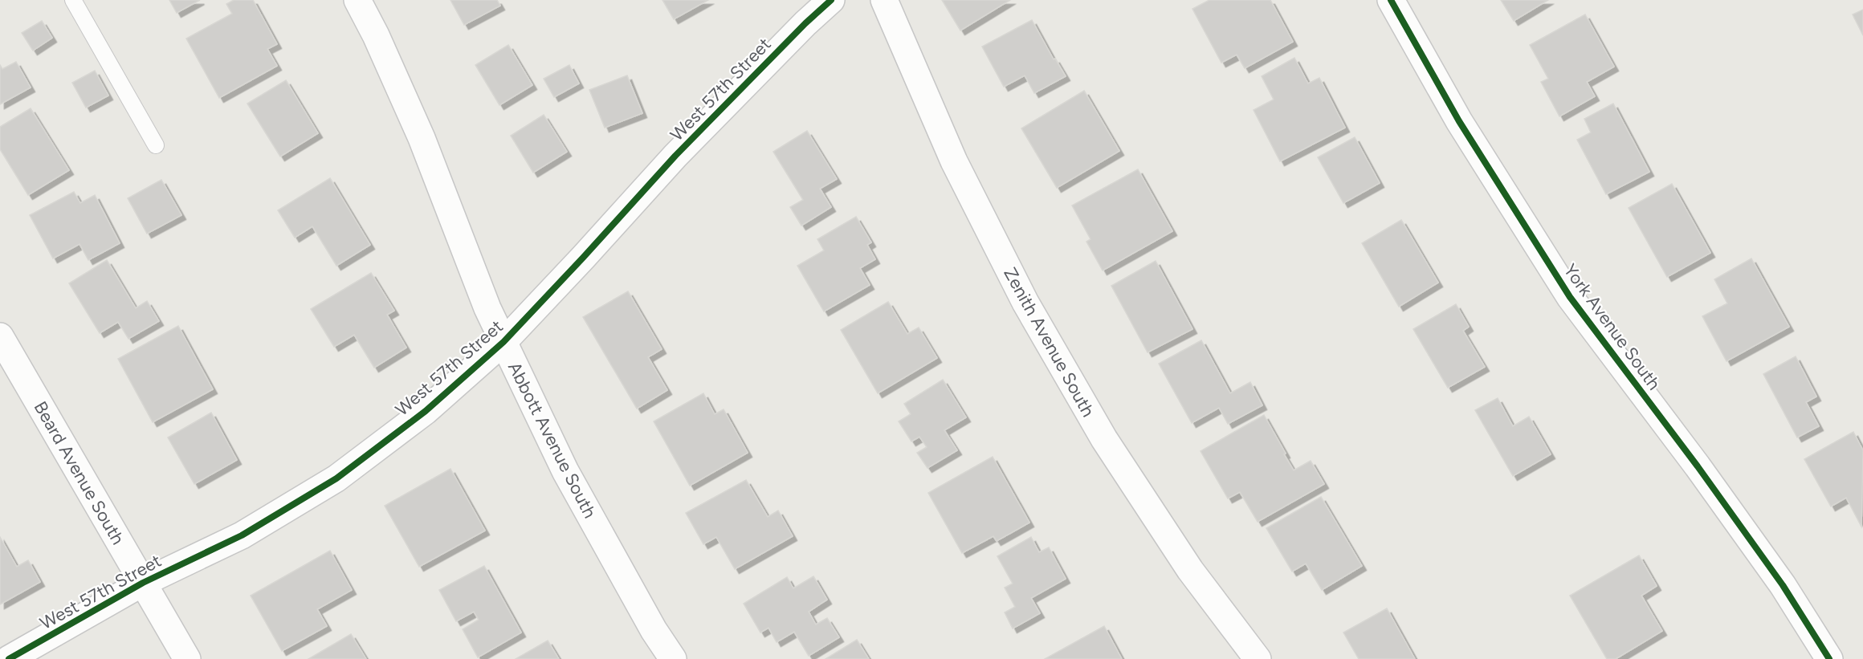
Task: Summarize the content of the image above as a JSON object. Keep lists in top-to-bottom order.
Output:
{
  "streets": {
    "street": [
      "West 57th Street",
      "York Avenue South",
      "Zenith Avenue South",
      "Abbott Avenue South",
      "Beard Avenue South"
    ]
  },
  "crossings": [
    ["West 57th Street", "Abbott Avenue South"],
    ["West 57th Street", "Beard Avenue South"]
  ]
}
